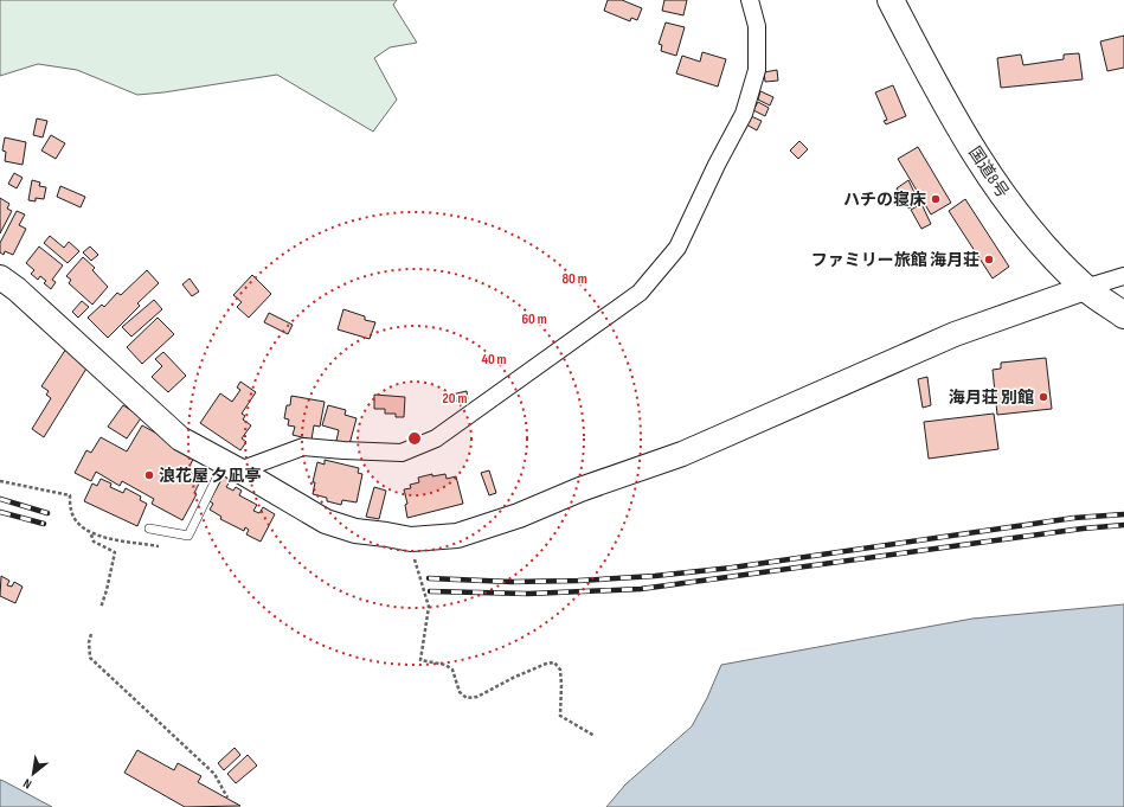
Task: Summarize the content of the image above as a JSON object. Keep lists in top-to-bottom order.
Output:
{
  "streets": {
    "highway": ["国道8号"]
  },
  "places": [
    "ハチの寝床",
    "ファミリー旅館 海月荘",
    "海月荘 別館",
    "浪花屋 夕凪亭"
  ],
  "north": "bottom left",
  "rings": [
    "80 m",
    "60 m",
    "40 m",
    "20 m"
  ]
}
